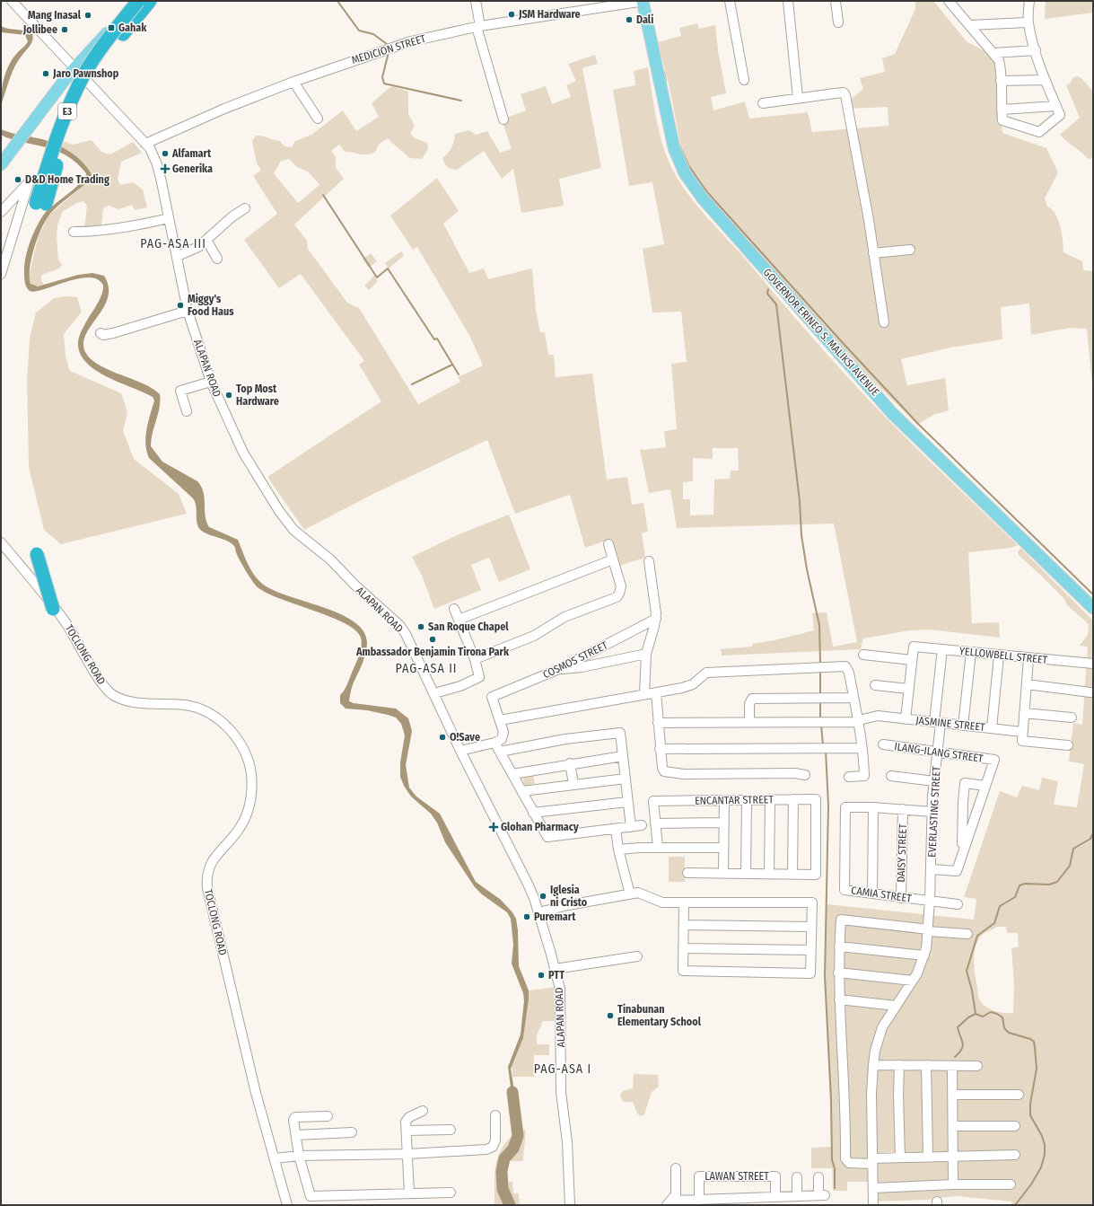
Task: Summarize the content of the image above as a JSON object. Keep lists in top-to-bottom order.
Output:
{
  "streets": {
    "highway": ["E3"],
    "main road": ["GOVERNOR ERINEO S. MALIKSI AVENUE"],
    "street": [
      "MEDICION STREET",
      "ALAPAN ROAD",
      "TOCLONG ROAD",
      "YELLOWBELL STREET",
      "COSMOS STREET",
      "JASMINE STREET",
      "ILANG-ILANG STREET",
      "ENCANTAR STREET",
      "EVERLASTING STREET",
      "DAISY STREET",
      "CAMIA STREET",
      "LAWAN STREET"
    ]
  },
  "crossings": [
    ["MEDICION STREET", "GOVERNOR ERINEO S. MALIKSI AVENUE"],
    ["MEDICION STREET", "ALAPAN ROAD"],
    ["YELLOWBELL STREET", "EVERLASTING STREET"],
    ["JASMINE STREET", "EVERLASTING STREET"],
    ["ILANG-ILANG STREET", "EVERLASTING STREET"],
    ["EVERLASTING STREET", "CAMIA STREET"],
    ["DAISY STREET", "CAMIA STREET"]
  ],
  "districts": ["PAG-ASA III", "PAG-ASA II", "PAG-ASA I"],
  "places": {
    "other": [
      "JSM Hardware",
      "Mang Inasal",
      "Dali",
      "Jollibee",
      "Jaro Pawnshop",
      "Alfamart",
      "D&D Home Trading",
      "Miggy's Food Haus",
      "Top Most Hardware",
      "San Roque Chapel",
      "Ambassador Benjamin Tirona Park",
      "O!Save",
      "Iglesia ni Cristo",
      "Puremart",
      "PTT",
      "Tinabunan Elementary School"
    ],
    "transit": ["Gahak"],
    "health": ["Generika", "Glohan Pharmacy"]
  }
}
